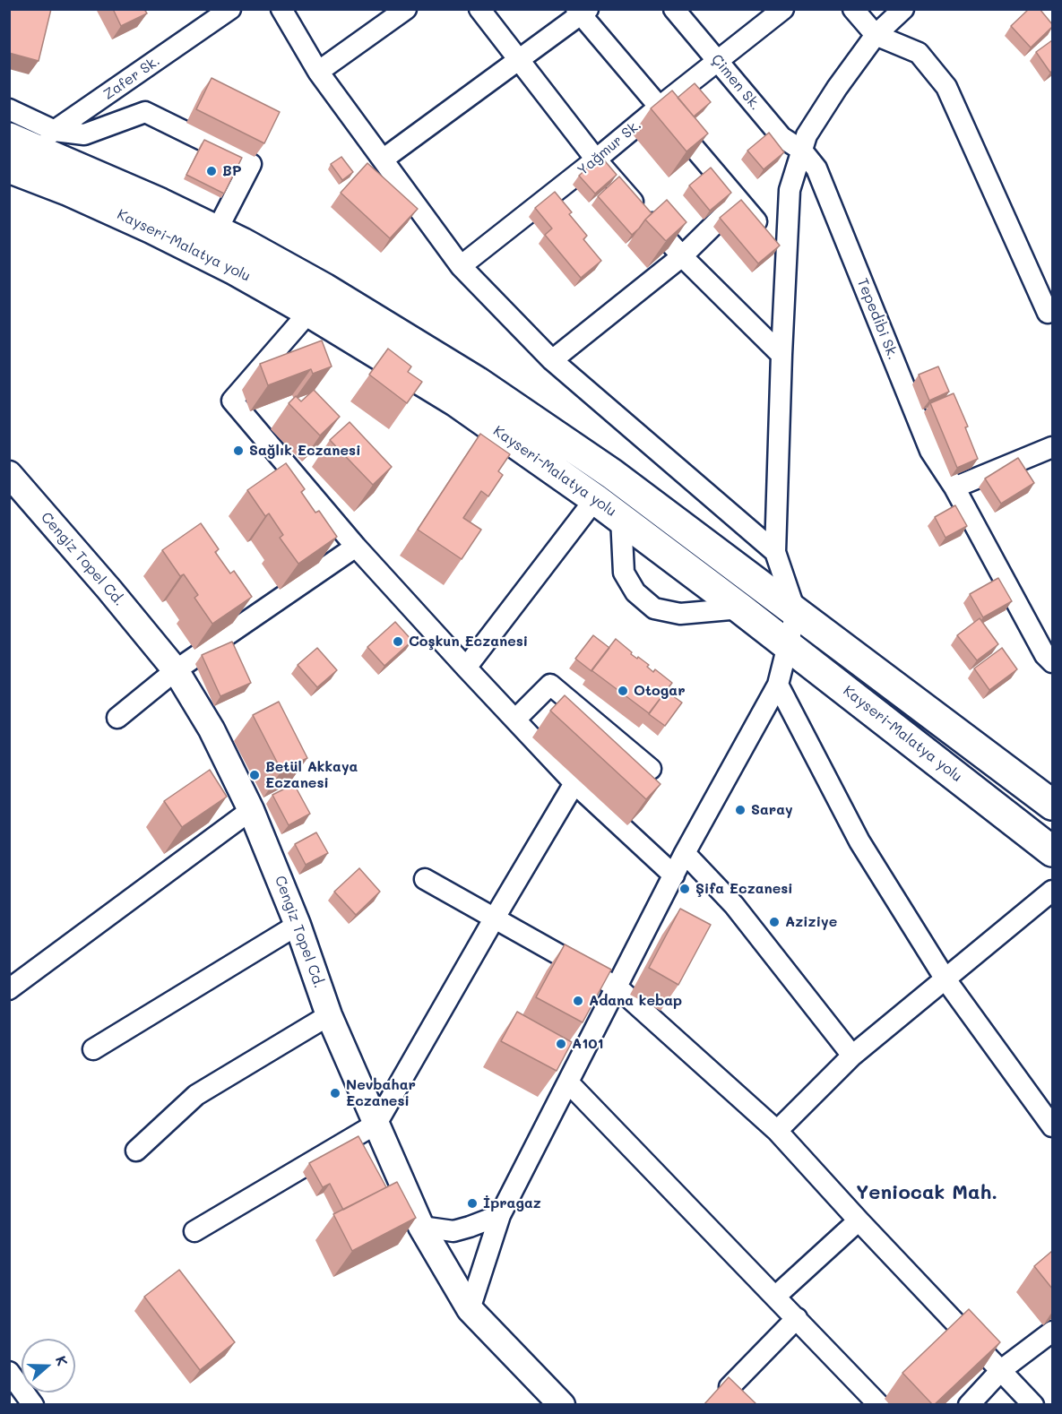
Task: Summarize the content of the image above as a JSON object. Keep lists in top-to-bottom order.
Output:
{
  "streets": {
    "highway": ["Kayseri-Malatya yolu"],
    "main road": ["Cengiz Topel Cd."],
    "street": [
      "Zafer Sk.",
      "Çimen Sk.",
      "Yağmur Sk.",
      "Tepedibi Sk."
    ]
  },
  "crossings": [
    ["Zafer Sk.", "Kayseri-Malatya yolu"],
    ["Çimen Sk.", "Yağmur Sk."],
    ["Çimen Sk.", "Tepedibi Sk."]
  ],
  "districts": ["Yeniocak Mah."],
  "places": [
    "BP",
    "Sağlık Eczanesi",
    "Coşkun Eczanesi",
    "Otogar",
    "Betül Akkaya Eczanesi",
    "Saray",
    "Şifa Eczanesi",
    "Aziziye",
    "Adana kebap",
    "A101",
    "Nevbahar Eczanesi",
    "İpragaz"
  ],
  "north": "right"
}
